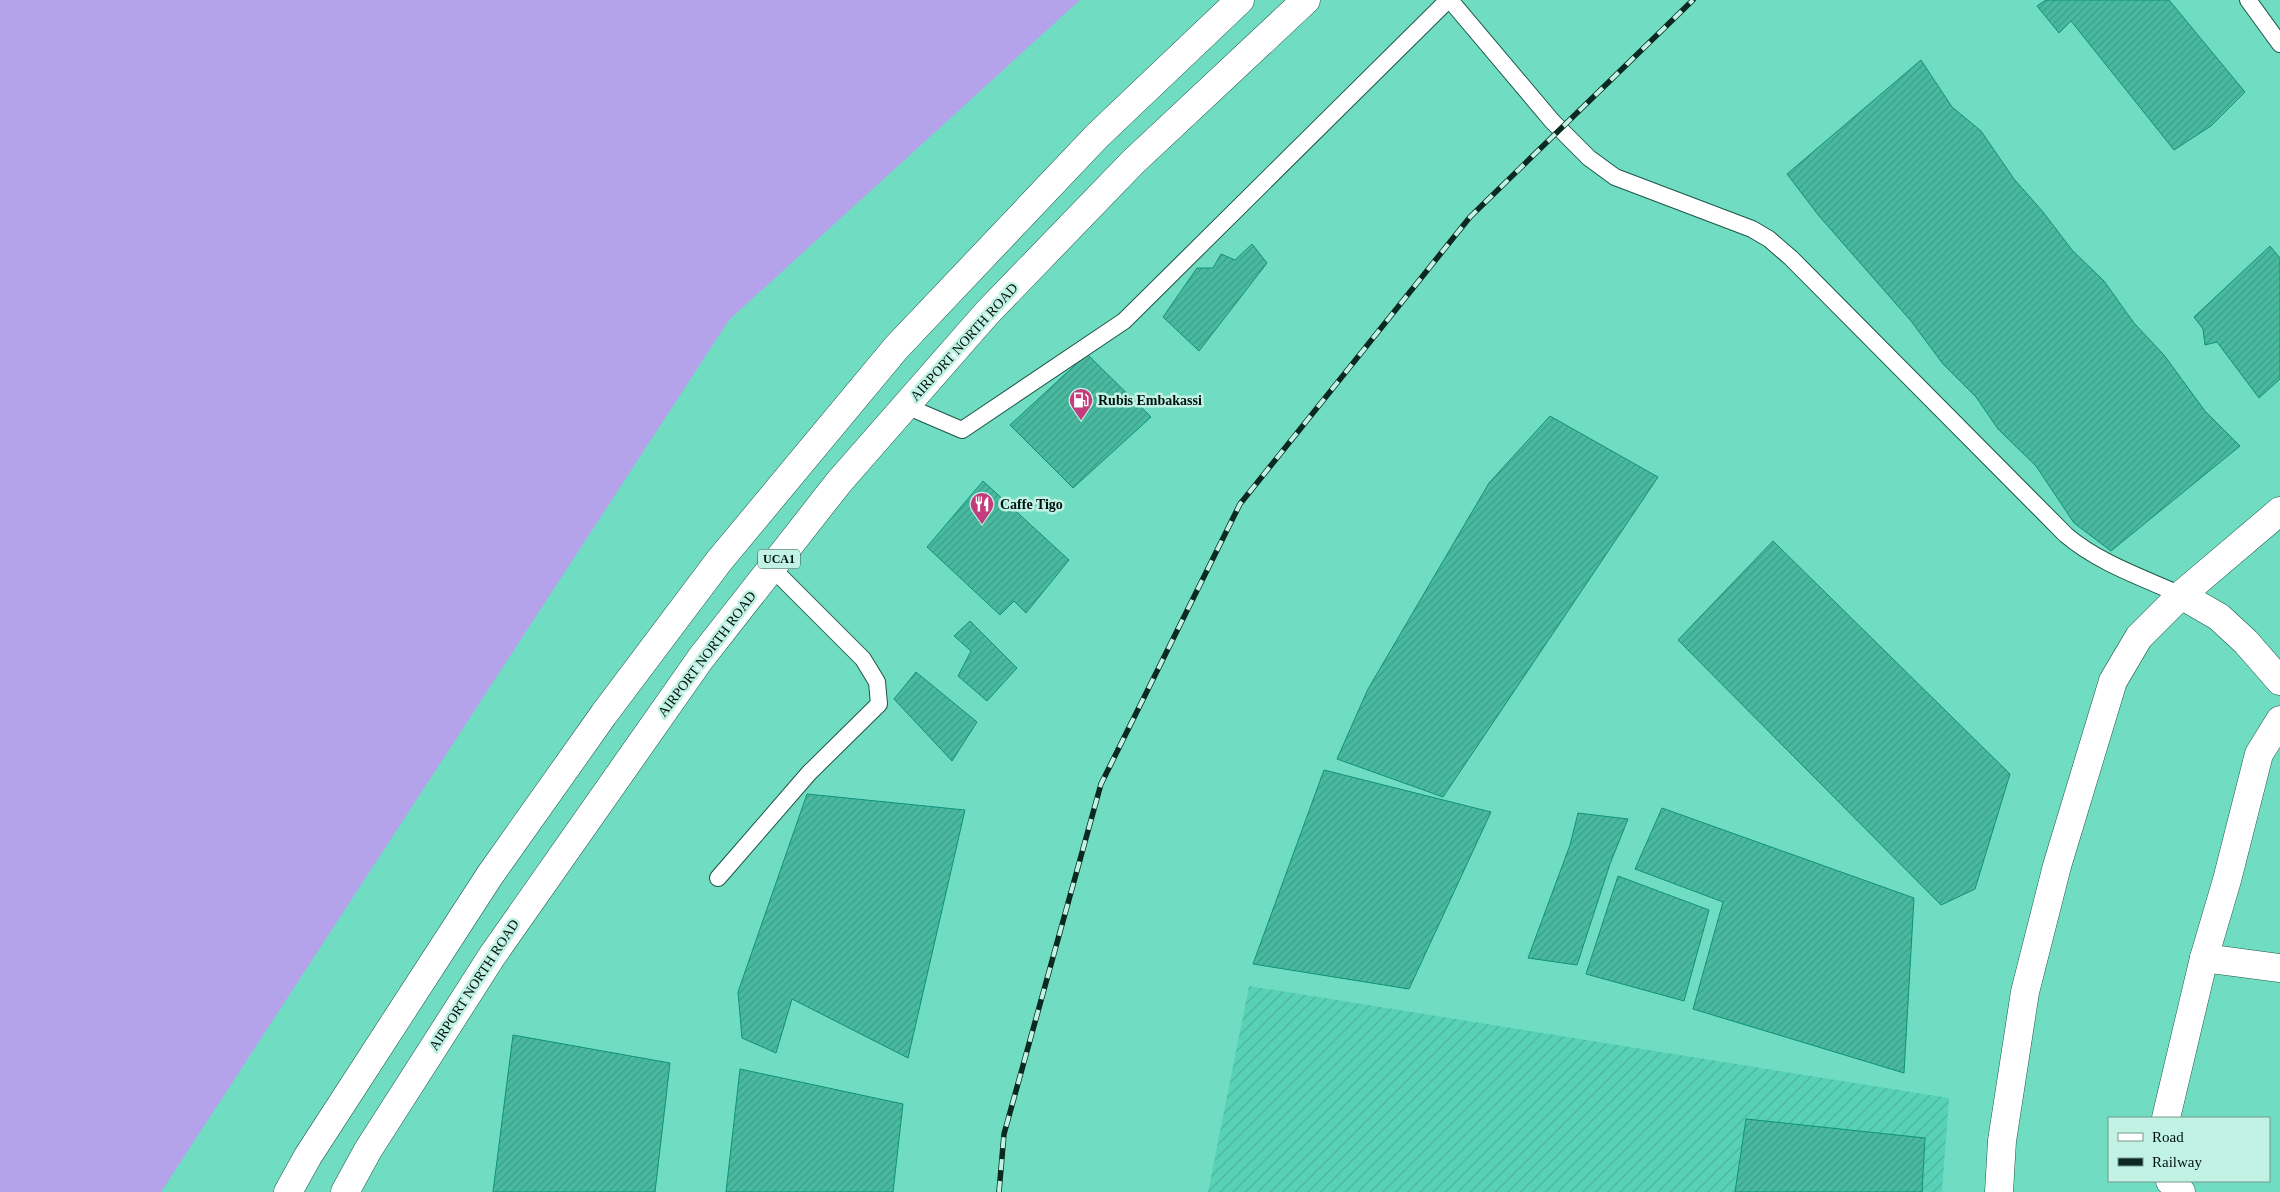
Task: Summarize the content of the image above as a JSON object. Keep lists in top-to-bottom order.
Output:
{
  "streets": {
    "main road": ["AIRPORT NORTH ROAD", "UCA1"]
  },
  "places": {
    "fuel station": ["Rubis Embakassi"],
    "restaurant": ["Caffe Tigo"]
  },
  "legend": ["Road", "Railway"]
}
